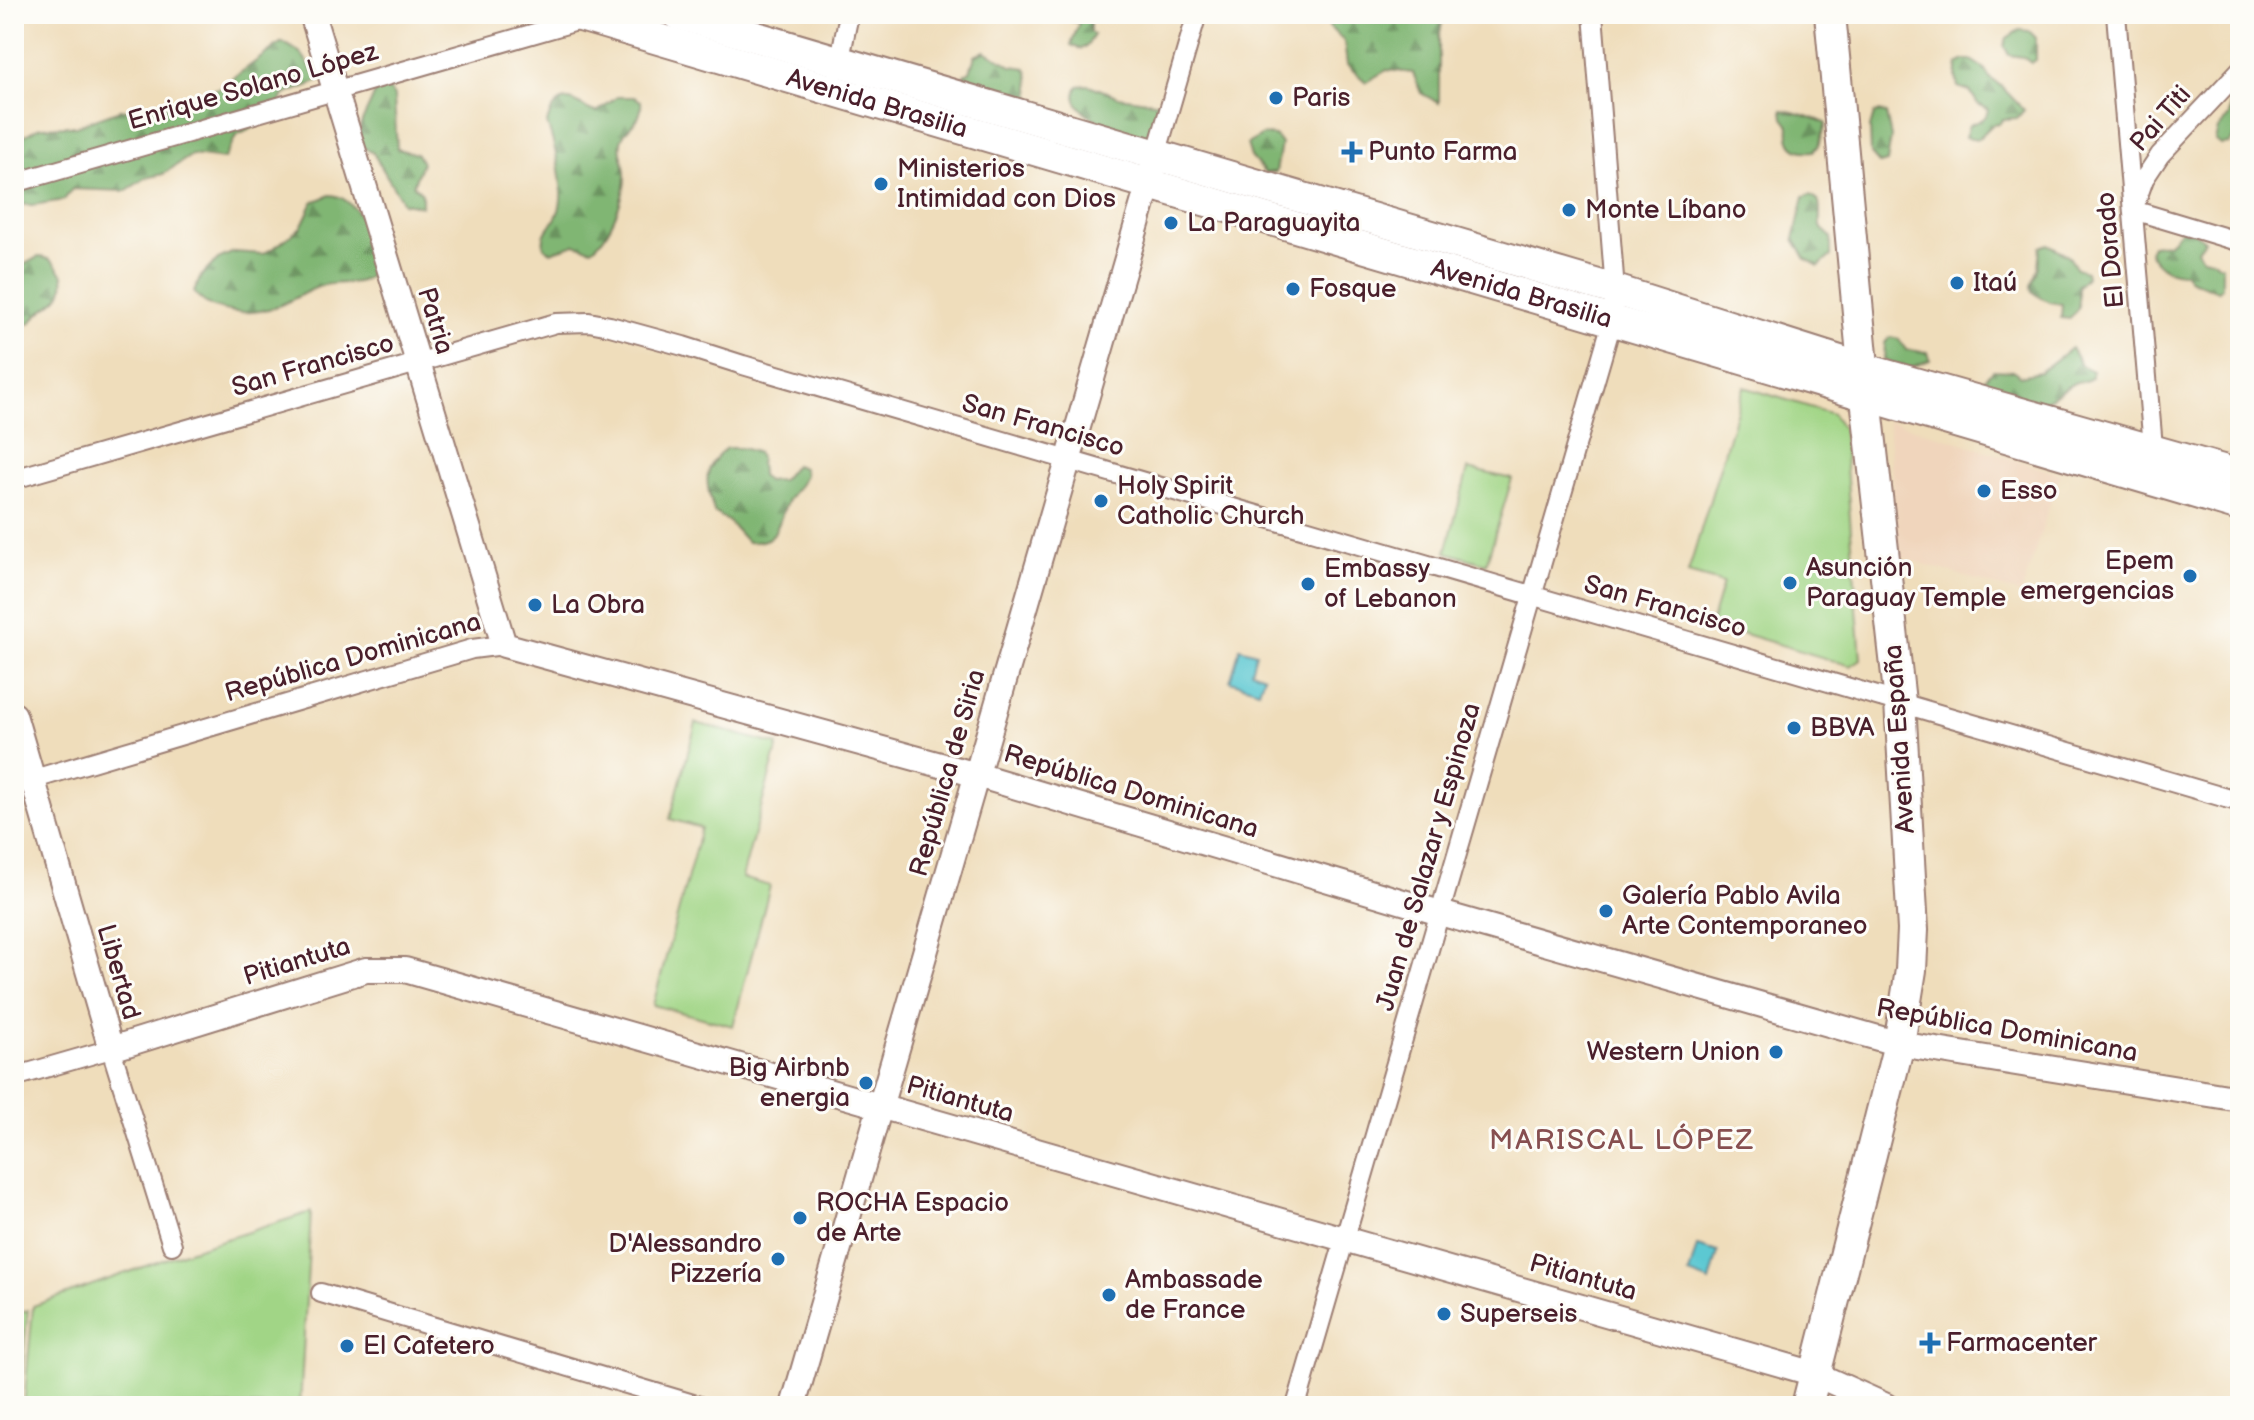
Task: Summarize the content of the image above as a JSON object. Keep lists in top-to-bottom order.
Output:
{
  "streets": {
    "main road": ["Avenida Brasilia", "Avenida España"],
    "street": [
      "Enrique Solano López",
      "Pai Titi",
      "El Dorado",
      "Patria",
      "San Francisco",
      "República Dominicana",
      "República de Siria",
      "Juan de Salazar y Espinoza",
      "Pitiantuta",
      "Libertad"
    ]
  },
  "crossings": [
    ["Enrique Solano López", "Avenida Brasilia"],
    ["Enrique Solano López", "Patria"],
    ["Avenida Brasilia", "El Dorado"],
    ["Avenida Brasilia", "Avenida España"],
    ["Avenida Brasilia", "República de Siria"],
    ["Avenida Brasilia", "Juan de Salazar y Espinoza"],
    ["Pai Titi", "El Dorado"],
    ["Patria", "San Francisco"],
    ["Patria", "República Dominicana"],
    ["San Francisco", "Avenida España"],
    ["San Francisco", "República de Siria"],
    ["San Francisco", "Juan de Salazar y Espinoza"],
    ["República Dominicana", "Avenida España"],
    ["República Dominicana", "República de Siria"],
    ["República Dominicana", "Juan de Salazar y Espinoza"],
    ["República Dominicana", "Libertad"],
    ["Avenida España", "Pitiantuta"],
    ["República de Siria", "Pitiantuta"],
    ["Juan de Salazar y Espinoza", "Pitiantuta"],
    ["Pitiantuta", "Libertad"]
  ],
  "districts": ["MARISCAL LÓPEZ"],
  "places": {
    "other": [
      "Paris",
      "Ministerios Intimidad con Dios",
      "Monte Líbano",
      "La Paraguayita",
      "Itaú",
      "Fosque",
      "Esso",
      "Holy Spirit Catholic Church",
      "Epem emergencias",
      "Asunción Paraguay Temple",
      "Embassy of Lebanon",
      "La Obra",
      "BBVA",
      "Galería Pablo Avila Arte Contemporaneo",
      "Western Union",
      "Big Airbnb energia",
      "ROCHA Espacio de Arte",
      "D'Alessandro Pizzería",
      "Ambassade de France",
      "Superseis",
      "El Cafetero"
    ],
    "health": ["Punto Farma", "Farmacenter"]
  }
}
